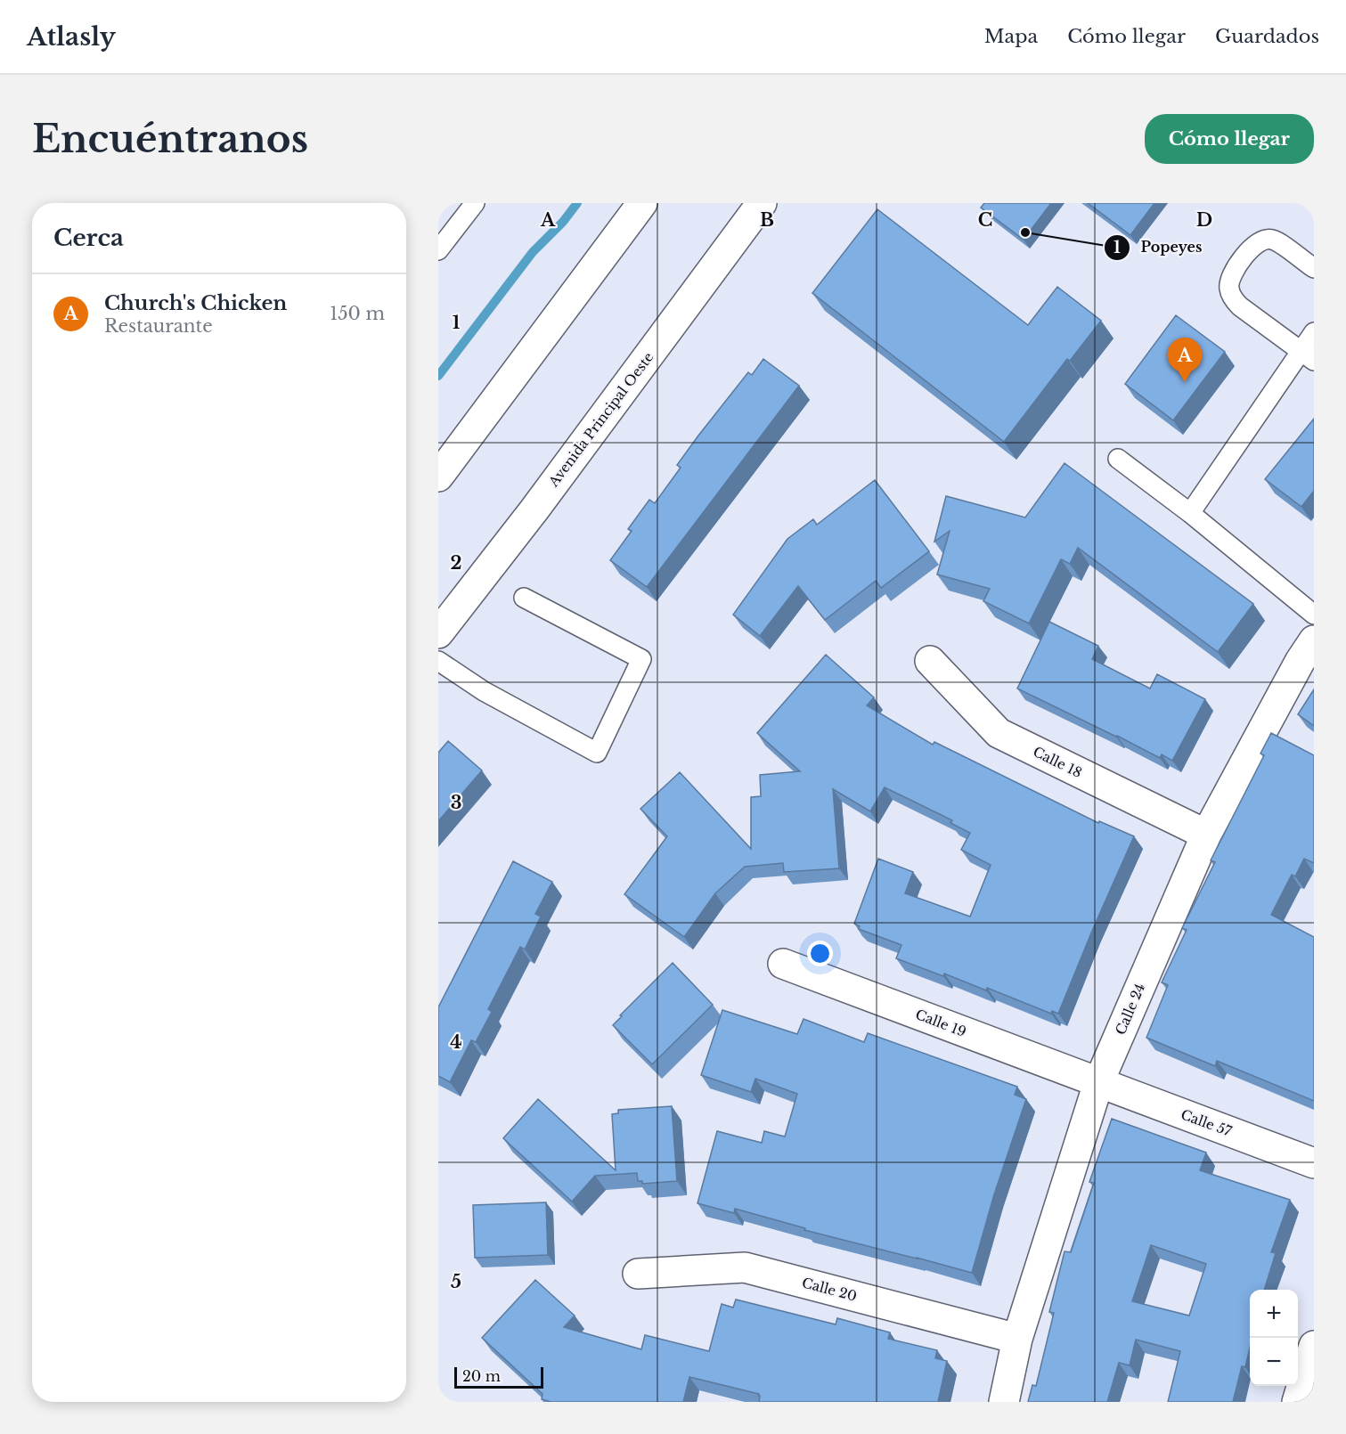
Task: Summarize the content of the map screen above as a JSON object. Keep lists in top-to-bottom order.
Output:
{
  "streets": {
    "street": [
      "Avenida Principal Oeste",
      "Calle 18",
      "Calle 24",
      "Calle 19",
      "Calle 57",
      "Calle 20"
    ]
  },
  "crossings": [
    ["Calle 18", "Calle 24"],
    ["Calle 24", "Calle 19"],
    ["Calle 24", "Calle 57"],
    ["Calle 24", "Calle 20"],
    ["Calle 19", "Calle 57"]
  ],
  "places": ["Popeyes"],
  "scale_bar": "20 m",
  "page": {
    "header": "Atlasly",
    "nav": ["Mapa", "Cómo llegar", "Guardados"],
    "buttons": "Cómo llegar",
    "title": "Encuéntranos",
    "heading": "Cerca",
    "list": [
      {
        "mark": "A",
        "name": "Church's Chicken",
        "note": "Restaurante",
        "value": "150 m"
      }
    ],
    "pins": "A",
    "map_buttons": ["+", "−"],
    "scale": "20 m"
  },
  "grid": {
    "columns": [
      "A",
      "B",
      "C",
      "D"
    ],
    "rows": [
      "1",
      "2",
      "3",
      "4",
      "5"
    ]
  }
}
